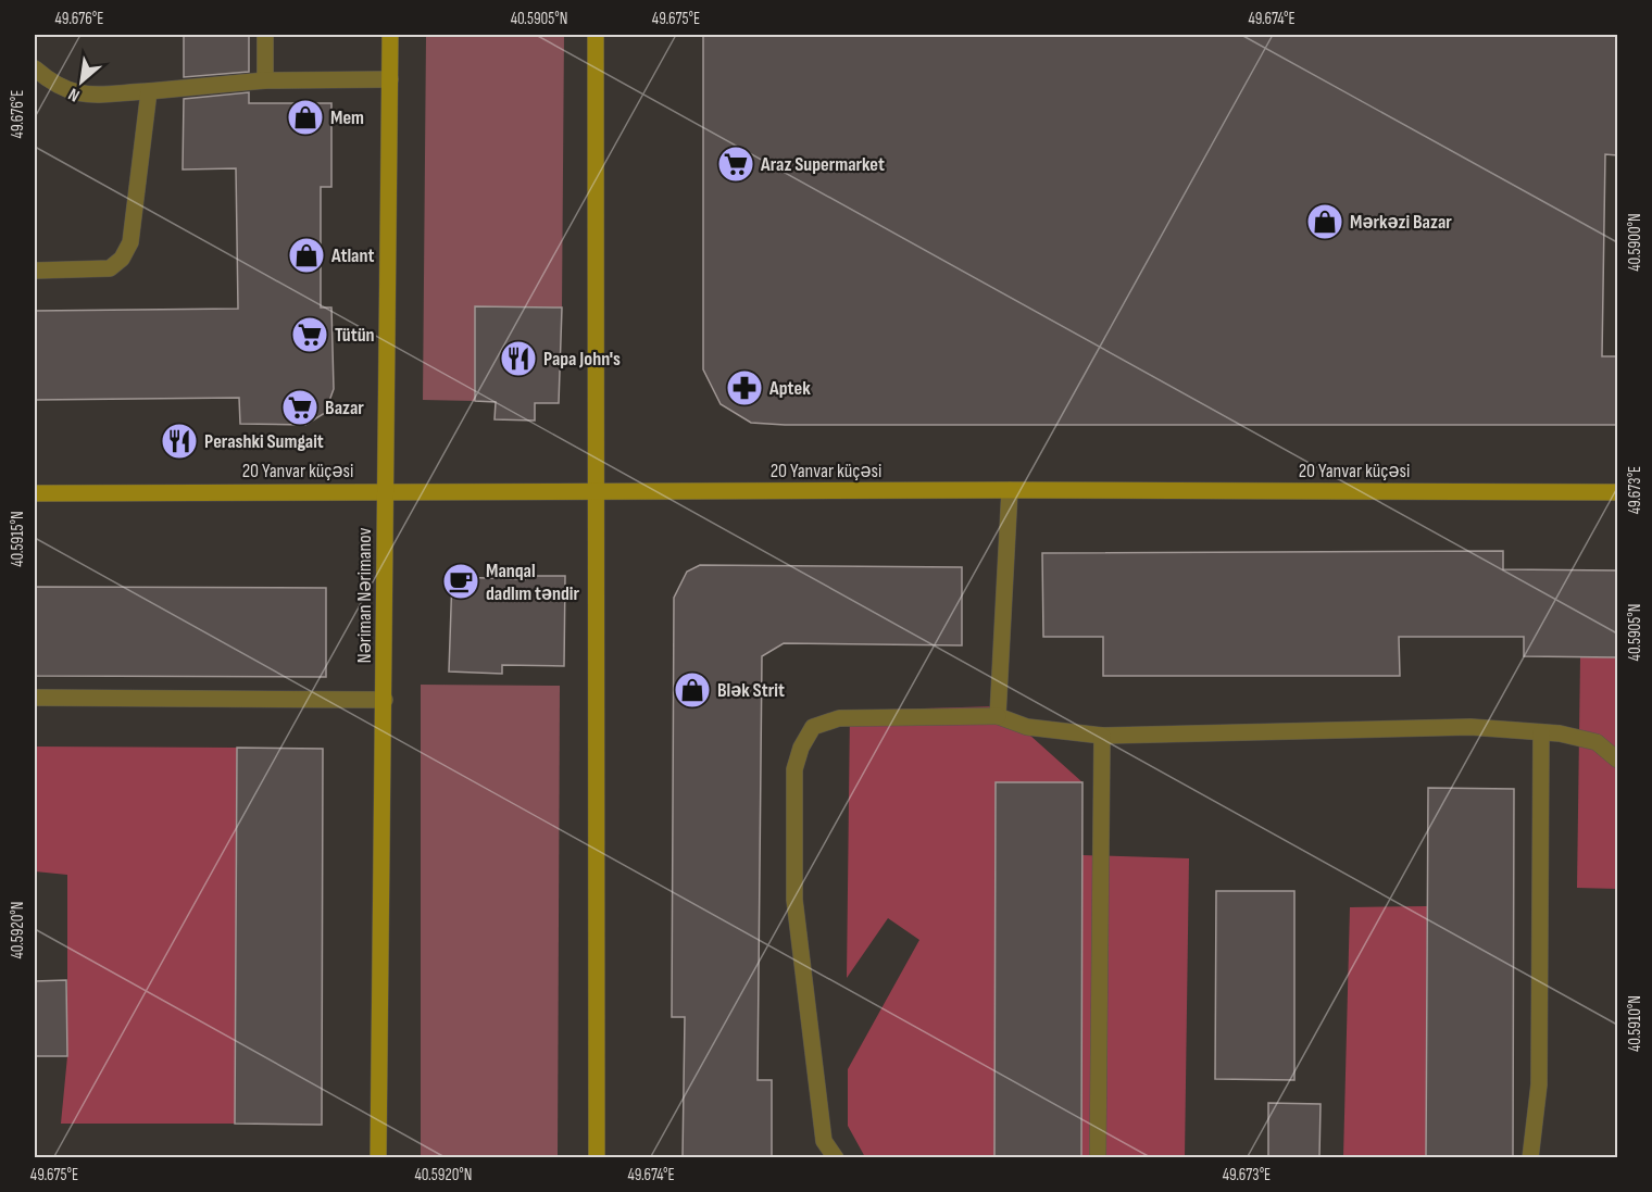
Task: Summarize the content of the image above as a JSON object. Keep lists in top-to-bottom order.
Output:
{
  "streets": {
    "main road": ["20 Yanvar küçəsi", "Nəriman Nərimanov"]
  },
  "crossings": [
    ["20 Yanvar küçəsi", "Nəriman Nərimanov"]
  ],
  "places": {
    "shop": [
      "Mem",
      "Mərkəzi Bazar",
      "Atlant",
      "Blək Strit"
    ],
    "supermarket": ["Araz Supermarket", "Tütün", "Bazar"],
    "restaurant": ["Papa John's", "Perashki Sumgait"],
    "pharmacy": ["Aptek"],
    "cafe": ["Manqal dadlım təndir"]
  },
  "north": "bottom left",
  "coordinates": [
    "49.676°E",
    "40.5905°N",
    "49.675°E",
    "49.674°E",
    "40.5900°N",
    "49.673°E",
    "40.5915°N",
    "40.5920°N",
    "40.5910°N"
  ]
}
